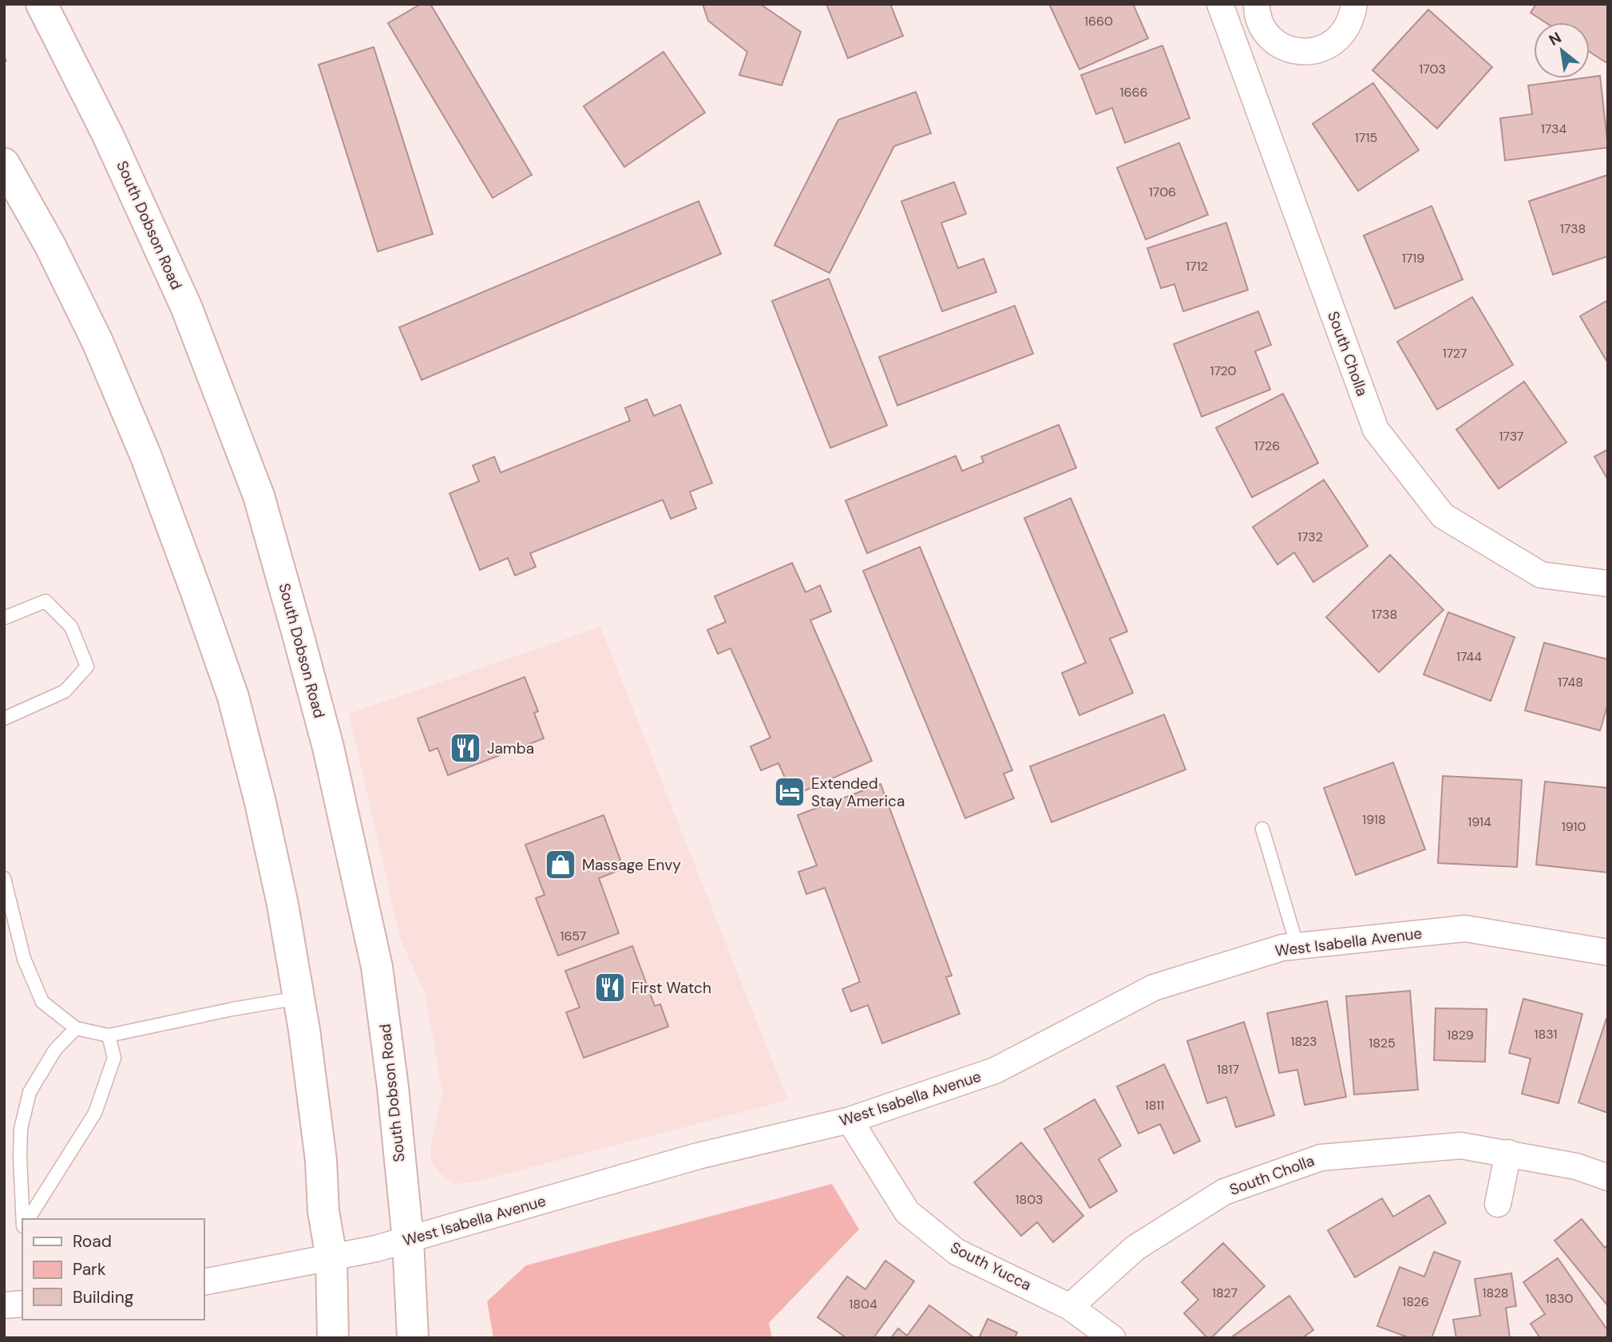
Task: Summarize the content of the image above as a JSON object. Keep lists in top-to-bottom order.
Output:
{
  "streets": {
    "main road": ["South Dobson Road"],
    "street": ["South Cholla", "West Isabella Avenue", "South Yucca"]
  },
  "crossings": [
    ["South Dobson Road", "West Isabella Avenue"],
    ["South Cholla", "South Yucca"],
    ["West Isabella Avenue", "South Yucca"]
  ],
  "places": {
    "restaurant": ["Jamba", "First Watch"],
    "hotel": ["Extended Stay America"],
    "shop": ["Massage Envy"]
  },
  "house_numbers": [
    "1660",
    "1703",
    "1666",
    "1734",
    "1715",
    "1706",
    "1738",
    "1719",
    "1712",
    "1727",
    "1720",
    "1737",
    "1726",
    "1732",
    "1738",
    "1744",
    "1748",
    "1918",
    "1914",
    "1910",
    "1657",
    "1831",
    "1829",
    "1823",
    "1825",
    "1817",
    "1811",
    "1803",
    "1827",
    "1828",
    "1830",
    "1826",
    "1804"
  ],
  "legend": ["Road", "Park", "Building"],
  "north": "top left"
}
